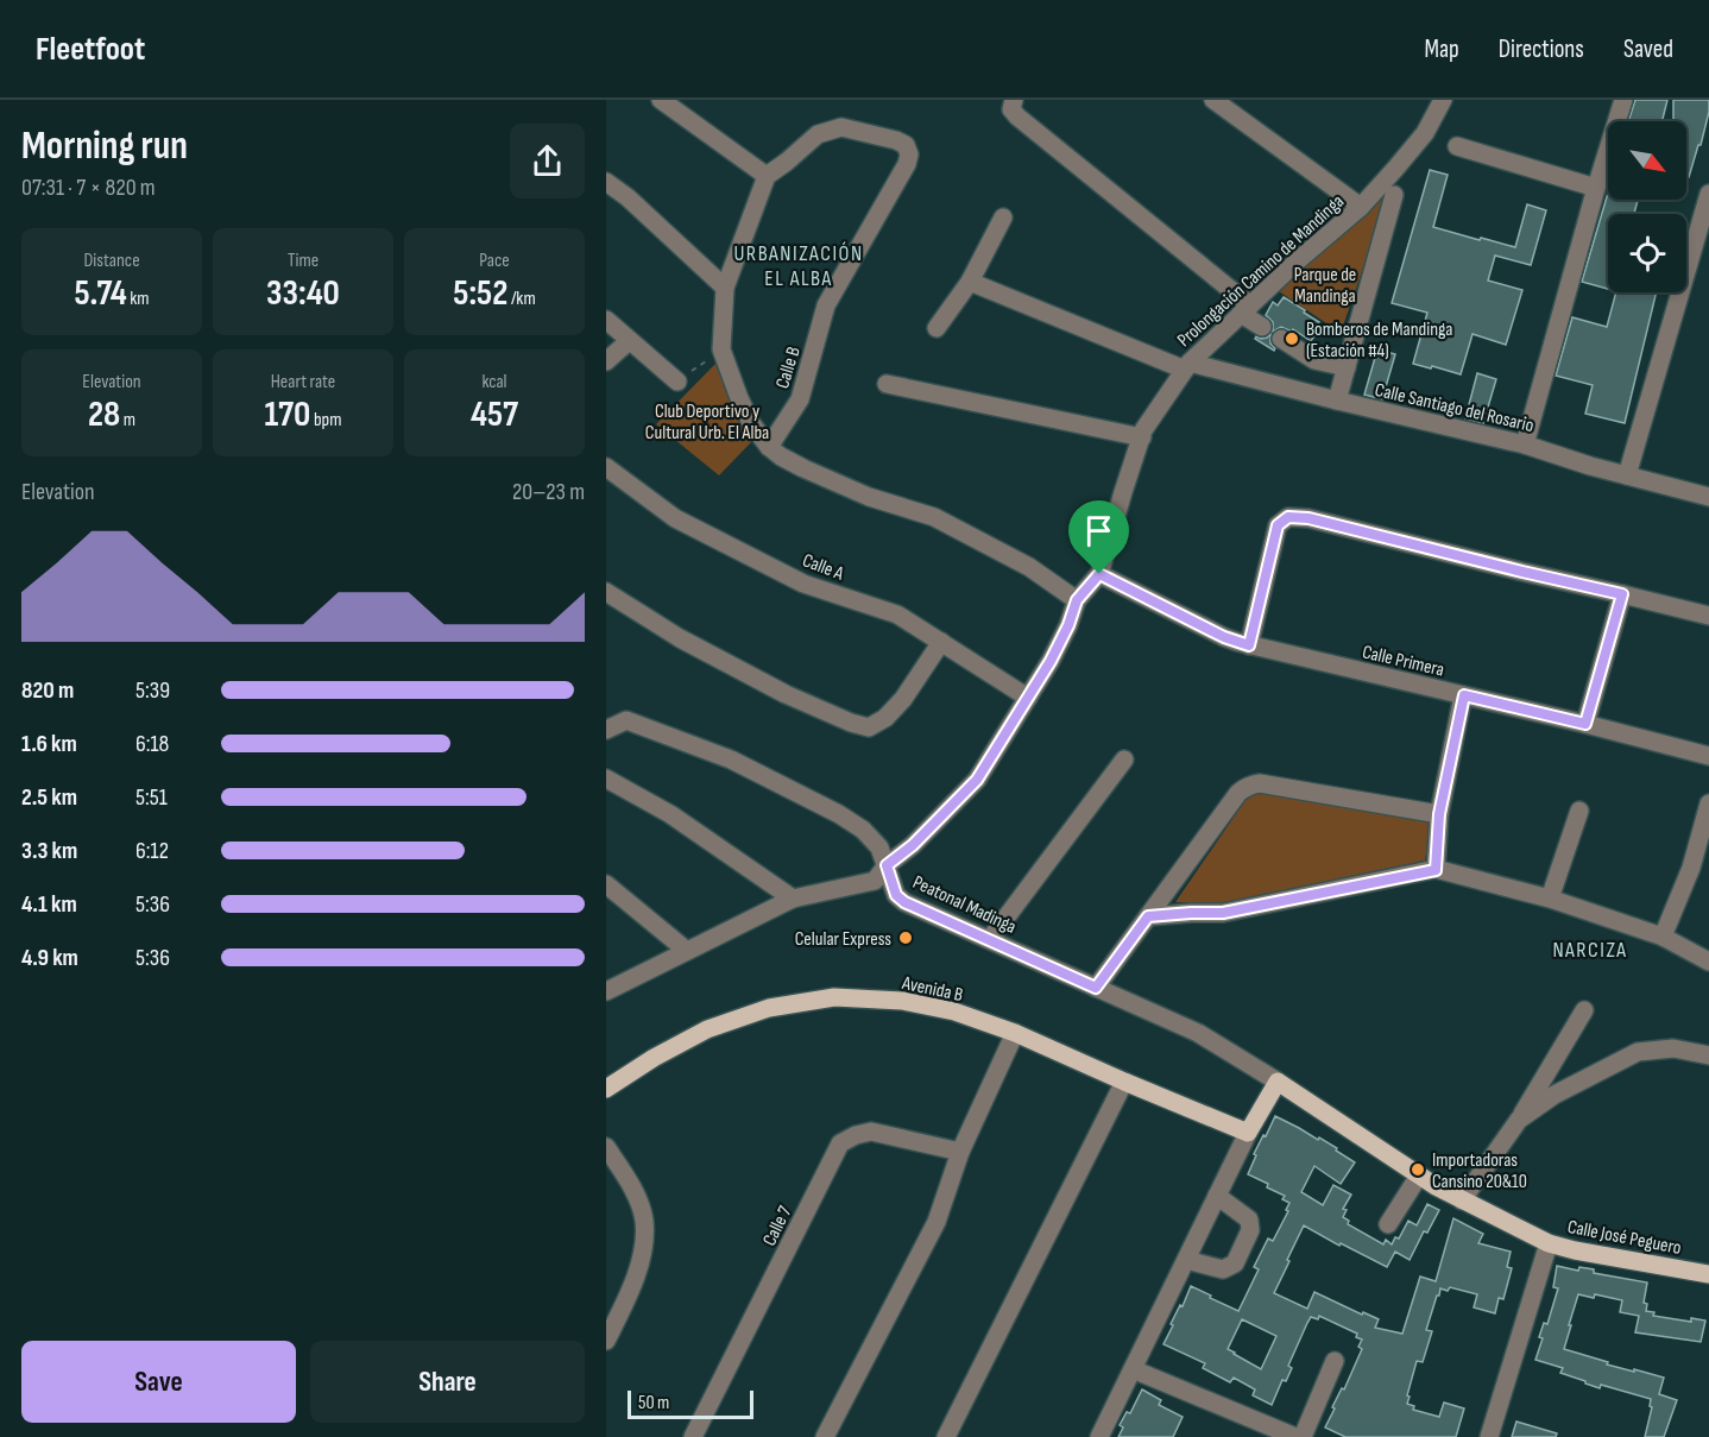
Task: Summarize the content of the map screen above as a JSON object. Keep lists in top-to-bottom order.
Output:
{
  "streets": {
    "main road": ["Avenida B", "Calle José Peguero"],
    "street": [
      "Prolongación Camino de Mandinga",
      "Calle B",
      "Calle Santiago del Rosario",
      "Calle A",
      "Calle Primera",
      "Peatonal Madinga",
      "Calle 7"
    ]
  },
  "crossings": [
    ["Prolongación Camino de Mandinga", "Calle Santiago del Rosario"],
    ["Prolongación Camino de Mandinga", "Calle A"],
    ["Prolongación Camino de Mandinga", "Calle Primera"],
    ["Prolongación Camino de Mandinga", "Peatonal Madinga"],
    ["Peatonal Madinga", "Calle José Peguero"]
  ],
  "districts": ["URBANIZACIÓN EL ALBA", "NARCIZA"],
  "parks": ["Parque de Mandinga", "Club Deportivo y Cultural Urb. El Alba"],
  "places": ["Bomberos de Mandinga (Estación #4)", "Celular Express", "Importadoras Cansino 20&10"],
  "scale_bar": "50 m",
  "north": "bottom right",
  "page": {
    "header": "Fleetfoot",
    "nav": ["Map", "Directions", "Saved"],
    "heading": ["Morning run", "07:31 · 7 × 820 m"],
    "stats": [
      ["Distance", "5.74 km"],
      ["Time", "33:40"],
      ["Pace", "5:52 /km"],
      ["Elevation", "28 m"],
      ["Heart rate", "170 bpm"],
      ["kcal", "457"]
    ],
    "chart": ["Elevation", "20–23 m"],
    "list": [
      {
        "name": "820 m",
        "note": "5:39"
      },
      {
        "name": "1.6 km",
        "note": "6:18"
      },
      {
        "name": "2.5 km",
        "note": "5:51"
      },
      {
        "name": "3.3 km",
        "note": "6:12"
      },
      {
        "name": "4.1 km",
        "note": "5:36"
      },
      {
        "name": "4.9 km",
        "note": "5:36"
      }
    ],
    "buttons": ["Save", "Share"],
    "scale": "50 m"
  }
}
